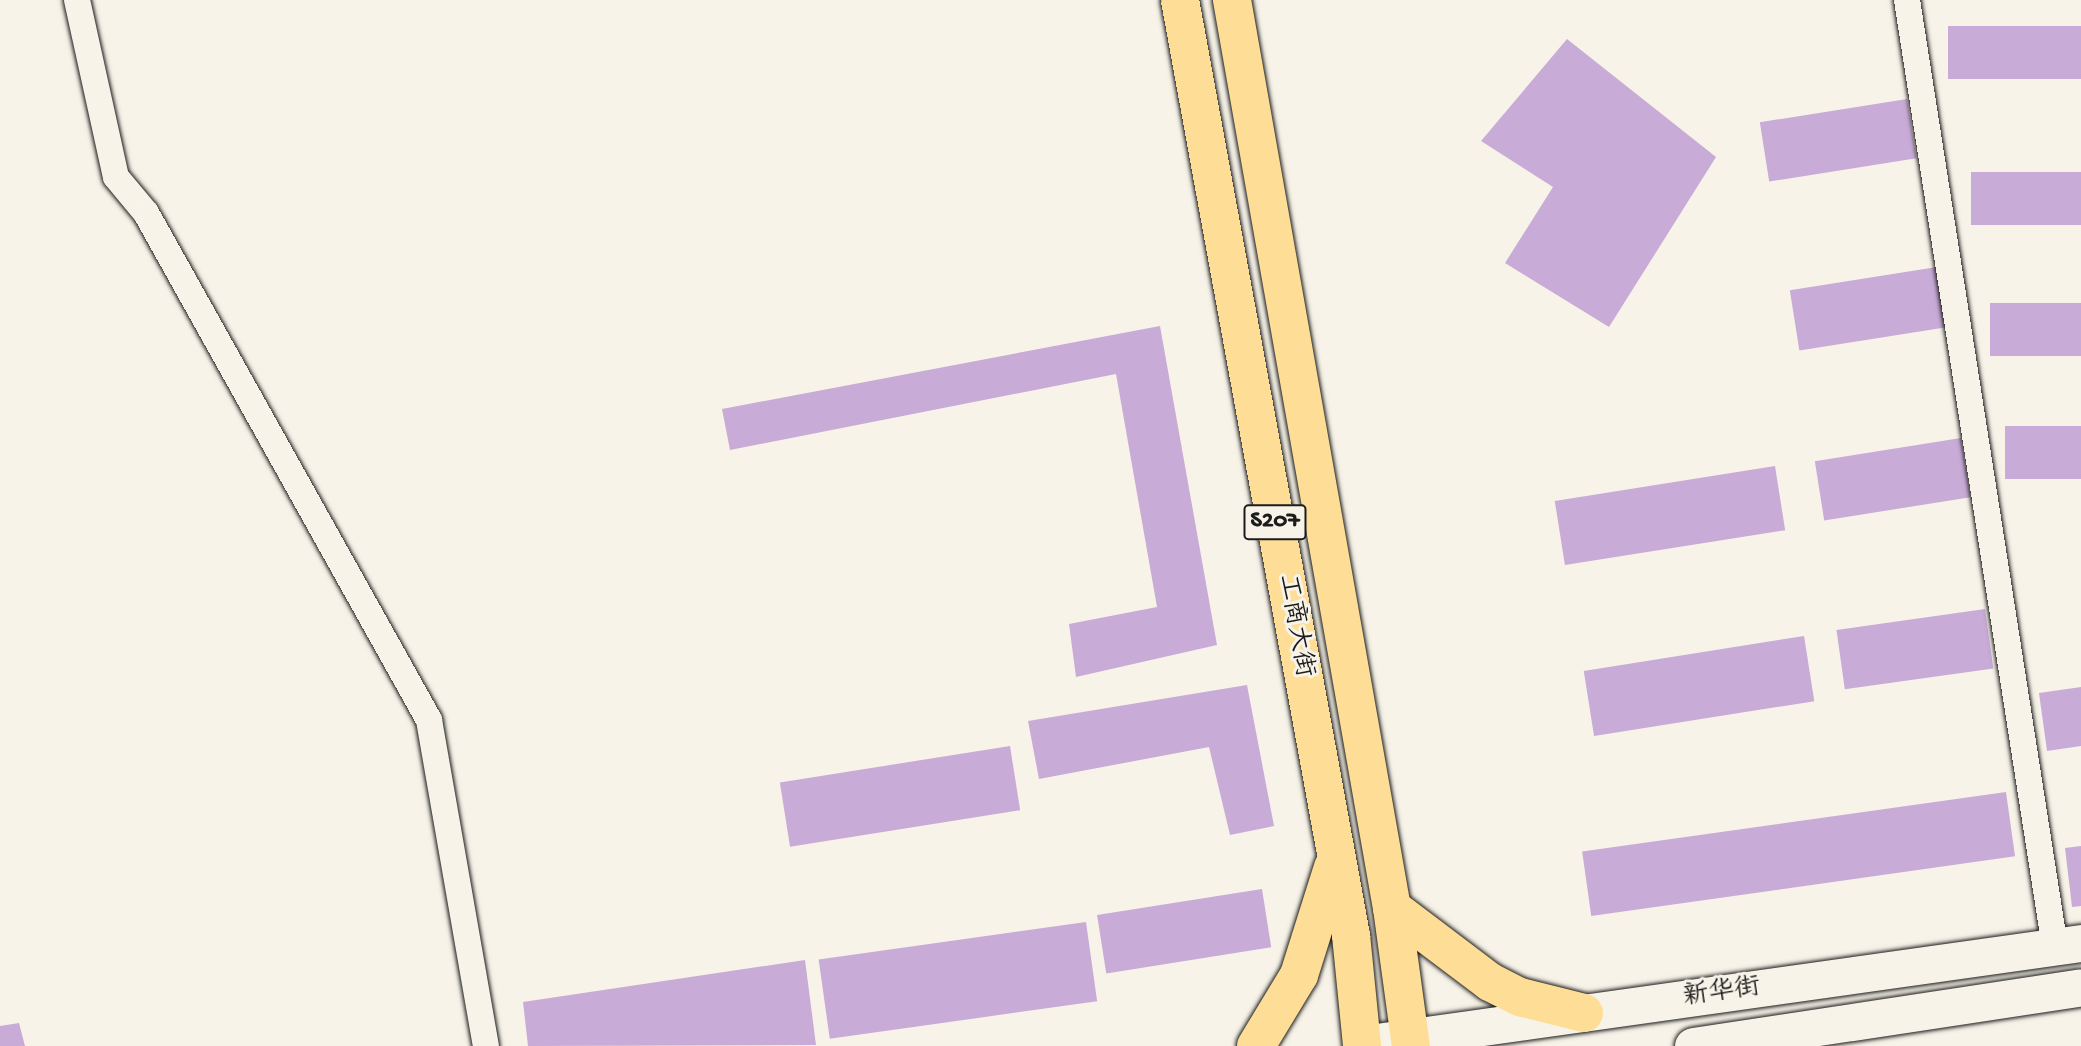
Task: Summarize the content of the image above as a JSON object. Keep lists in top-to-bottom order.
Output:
{
  "streets": {
    "main road": ["S207", "工商大街"],
    "street": ["新华街"]
  },
  "crossings": [
    ["工商大街", "新华街"]
  ]
}
